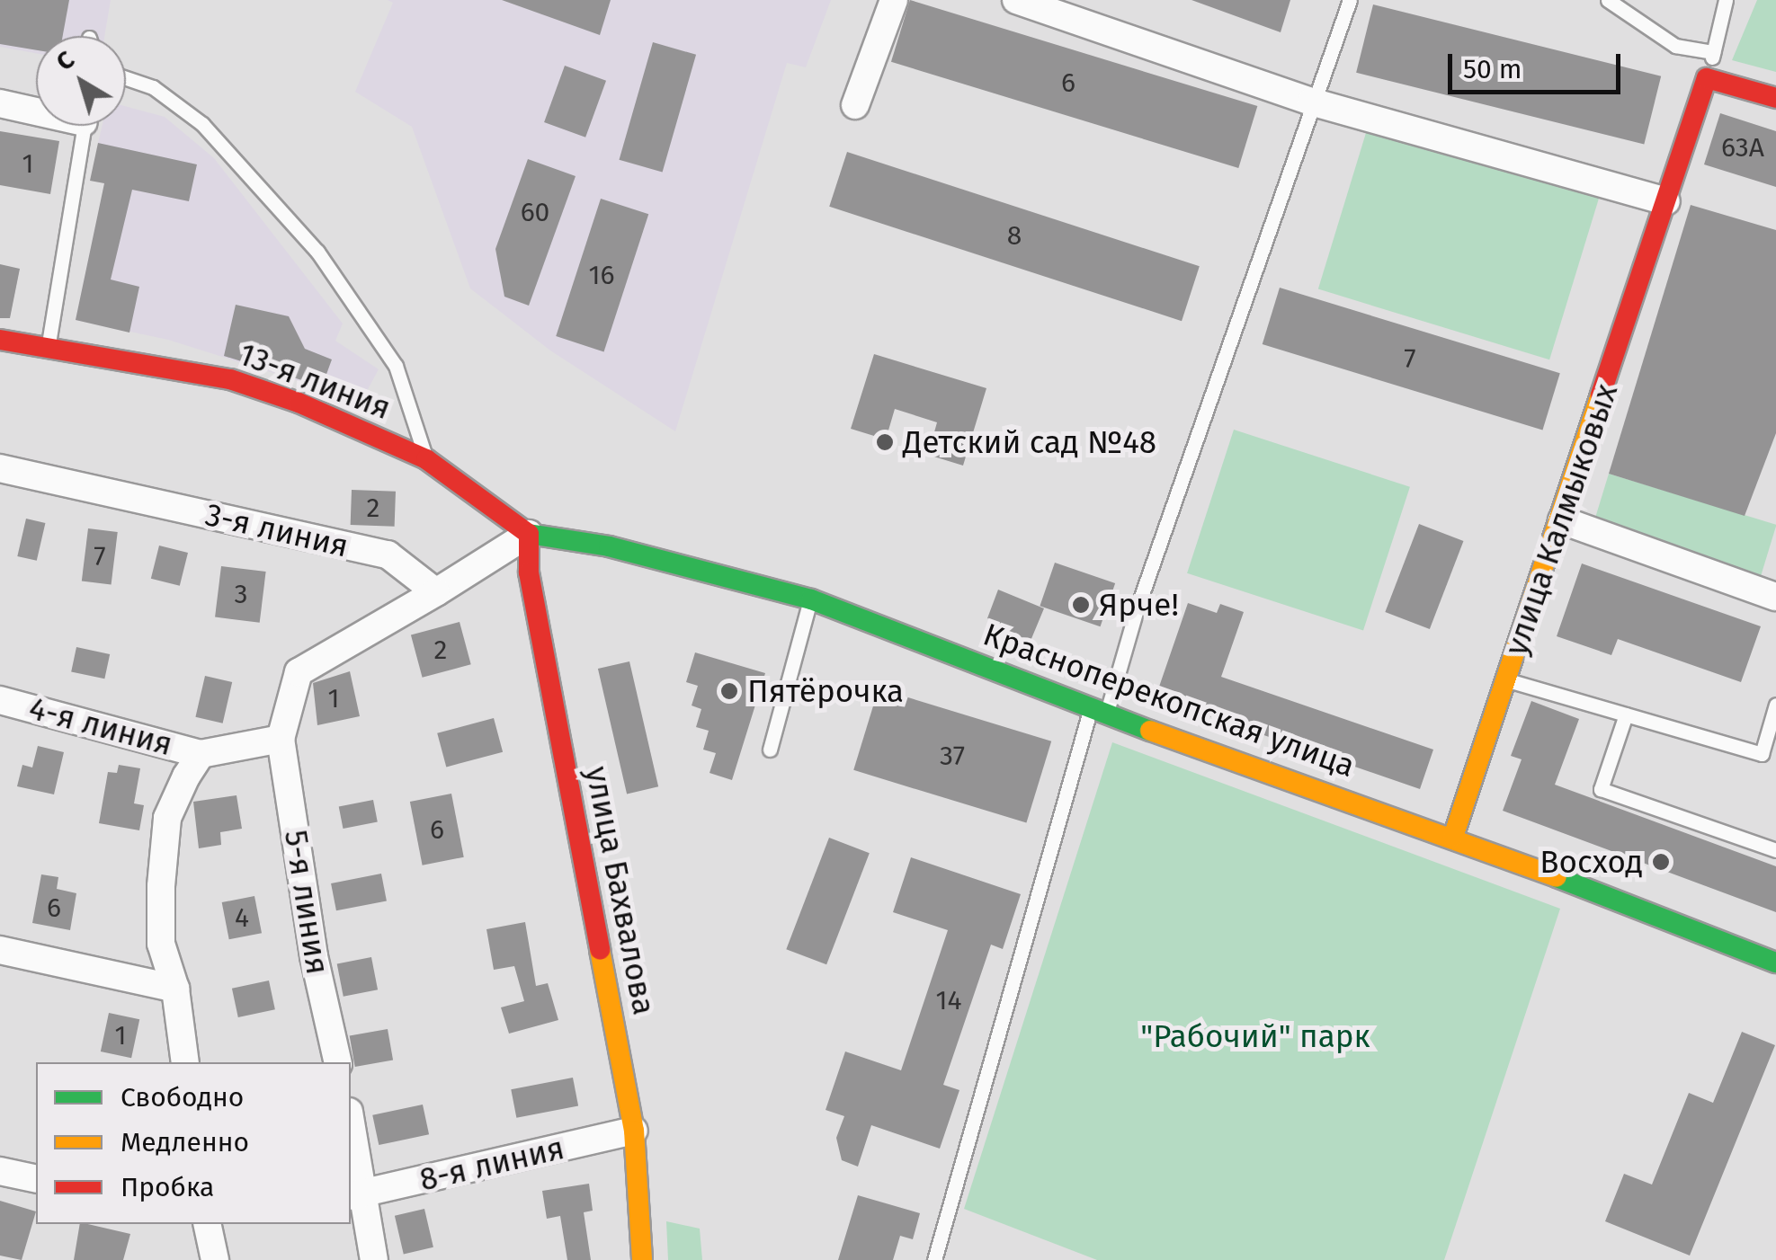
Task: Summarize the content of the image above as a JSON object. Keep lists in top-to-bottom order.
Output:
{
  "streets": {
    "street": [
      "13-я линия",
      "улица Калмыковых",
      "3-я линия",
      "Красноперекопская улица",
      "4-я линия",
      "улица Бахвалова",
      "5-я линия",
      "8-я линия"
    ]
  },
  "crossings": [
    ["13-я линия", "Красноперекопская улица"],
    ["13-я линия", "улица Бахвалова"],
    ["улица Калмыковых", "Красноперекопская улица"],
    ["Красноперекопская улица", "улица Бахвалова"],
    ["улица Бахвалова", "8-я линия"]
  ],
  "parks": ["\"Рабочий\" парк"],
  "places": [
    "Детский сад №48",
    "Ярче!",
    "Пятёрочка",
    "Восход"
  ],
  "house_numbers": [
    "6",
    "63А",
    "1",
    "60",
    "8",
    "16",
    "7",
    "2",
    "7",
    "3",
    "2",
    "1",
    "37",
    "6",
    "6",
    "4",
    "14",
    "1"
  ],
  "legend": ["Свободно", "Медленно", "Пробка"],
  "scale_bar": "50 m",
  "north": "top left"
}
